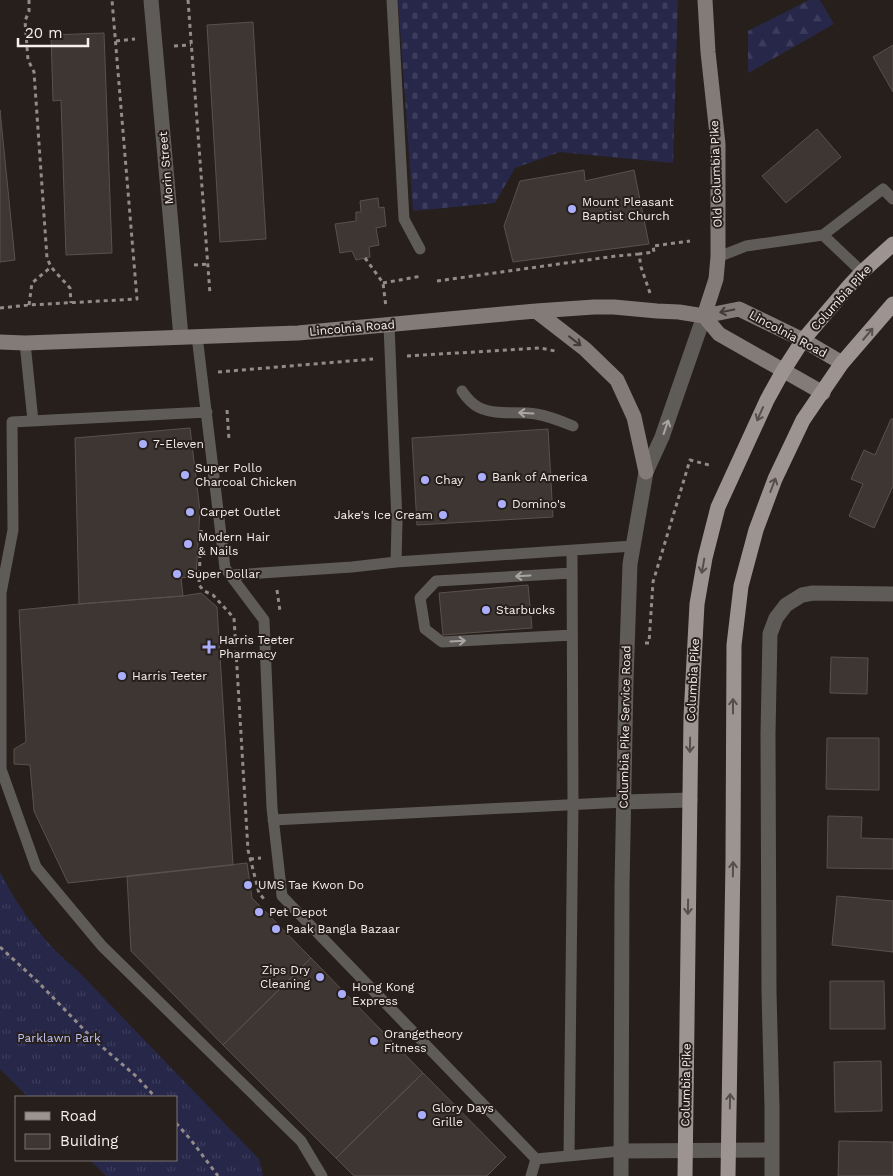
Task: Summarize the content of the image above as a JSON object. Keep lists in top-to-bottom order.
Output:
{
  "streets": {
    "main road": ["Old Columbia Pike", "Columbia Pike", "Lincolnia Road"],
    "street": ["Morin Street", "Columbia Pike Service Road"]
  },
  "crossings": [
    ["Morin Street", "Lincolnia Road"],
    ["Old Columbia Pike", "Lincolnia Road"],
    ["Old Columbia Pike", "Columbia Pike Service Road"],
    ["Columbia Pike", "Lincolnia Road"],
    ["Lincolnia Road", "Columbia Pike Service Road"]
  ],
  "parks": ["Parklawn Park"],
  "places": {
    "other": [
      "Mount Pleasant Baptist Church",
      "7-Eleven",
      "Super Pollo Charcoal Chicken",
      "Bank of America",
      "Chay",
      "Domino's",
      "Carpet Outlet",
      "Jake's Ice Cream",
      "Modern Hair & Nails",
      "Super Dollar",
      "Starbucks",
      "Harris Teeter",
      "UMS Tae Kwon Do",
      "Pet Depot",
      "Paak Bangla Bazaar",
      "Zips Dry Cleaning",
      "Hong Kong Express",
      "Orangetheory Fitness",
      "Glory Days Grille"
    ],
    "health": ["Harris Teeter Pharmacy"]
  },
  "legend": ["Road", "Building"],
  "scale_bar": "20 m"
}
